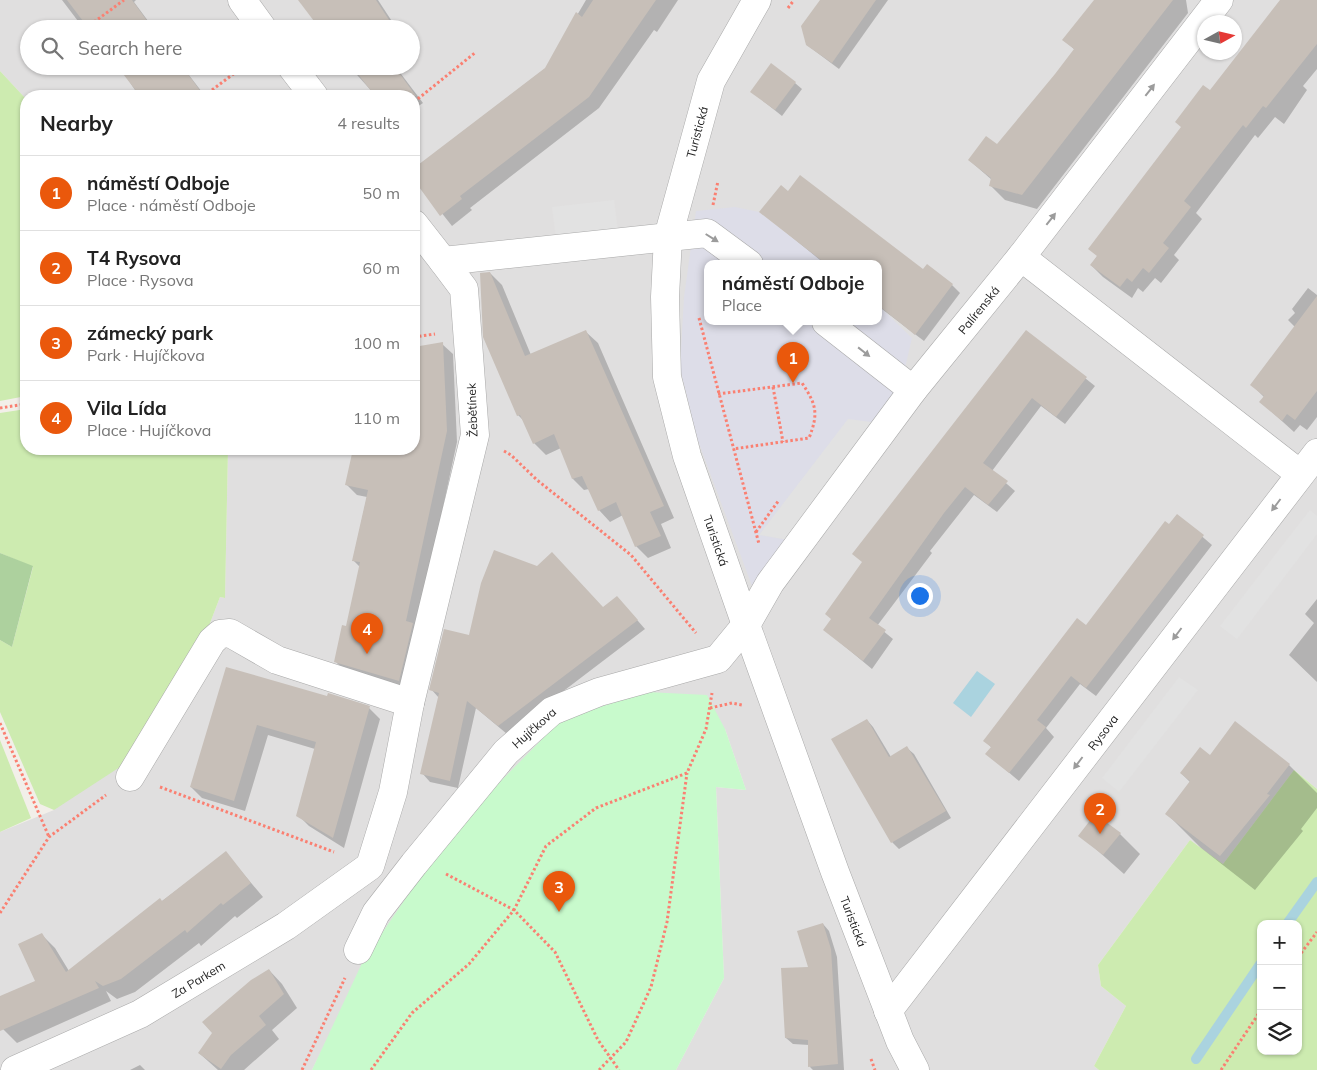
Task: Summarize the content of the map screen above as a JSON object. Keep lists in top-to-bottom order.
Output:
{
  "streets": {
    "street": [
      "Turistická",
      "Palírenská",
      "Žebětínek",
      "Hujíčkova",
      "Rysova",
      "Za Parkem"
    ]
  },
  "crossings": [
    ["Turistická", "Palírenská"],
    ["Turistická", "Rysova"]
  ],
  "one_way": ["Palírenská", "Rysova"],
  "north": "right",
  "page": {
    "search": "Search here",
    "heading": ["Nearby", "4 results"],
    "list": [
      {
        "mark": "1",
        "name": "náměstí Odboje",
        "note": "Place · náměstí Odboje",
        "value": "50 m"
      },
      {
        "mark": "2",
        "name": "T4 Rysova",
        "note": "Place · Rysova",
        "value": "60 m"
      },
      {
        "mark": "3",
        "name": "zámecký park",
        "note": "Park · Hujíčkova",
        "value": "100 m"
      },
      {
        "mark": "4",
        "name": "Vila Lída",
        "note": "Place · Hujíčkova",
        "value": "110 m"
      }
    ],
    "popup": ["náměstí Odboje", "Place"],
    "pins": [
      "1",
      "4",
      "2",
      "3"
    ],
    "map_buttons": ["+", "−"]
  }
}
